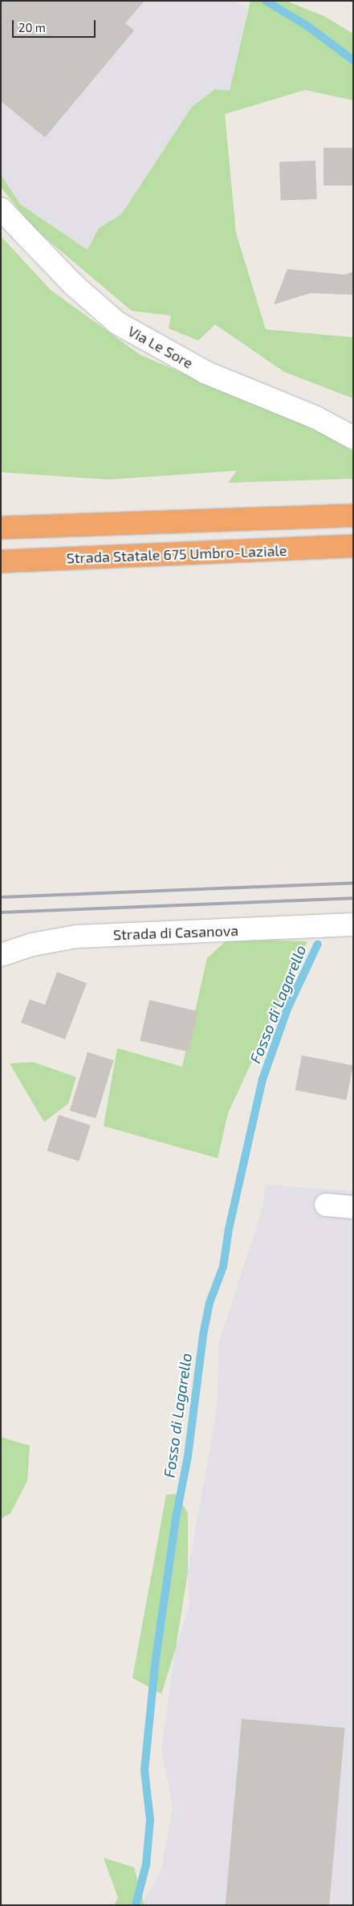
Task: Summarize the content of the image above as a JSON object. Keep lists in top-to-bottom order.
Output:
{
  "streets": {
    "highway": ["Strada Statale 675 Umbro-Laziale"],
    "street": ["Via Le Sore", "Strada di Casanova"]
  },
  "water": ["Fosso di Lagarello"],
  "scale_bar": "20 m"
}
